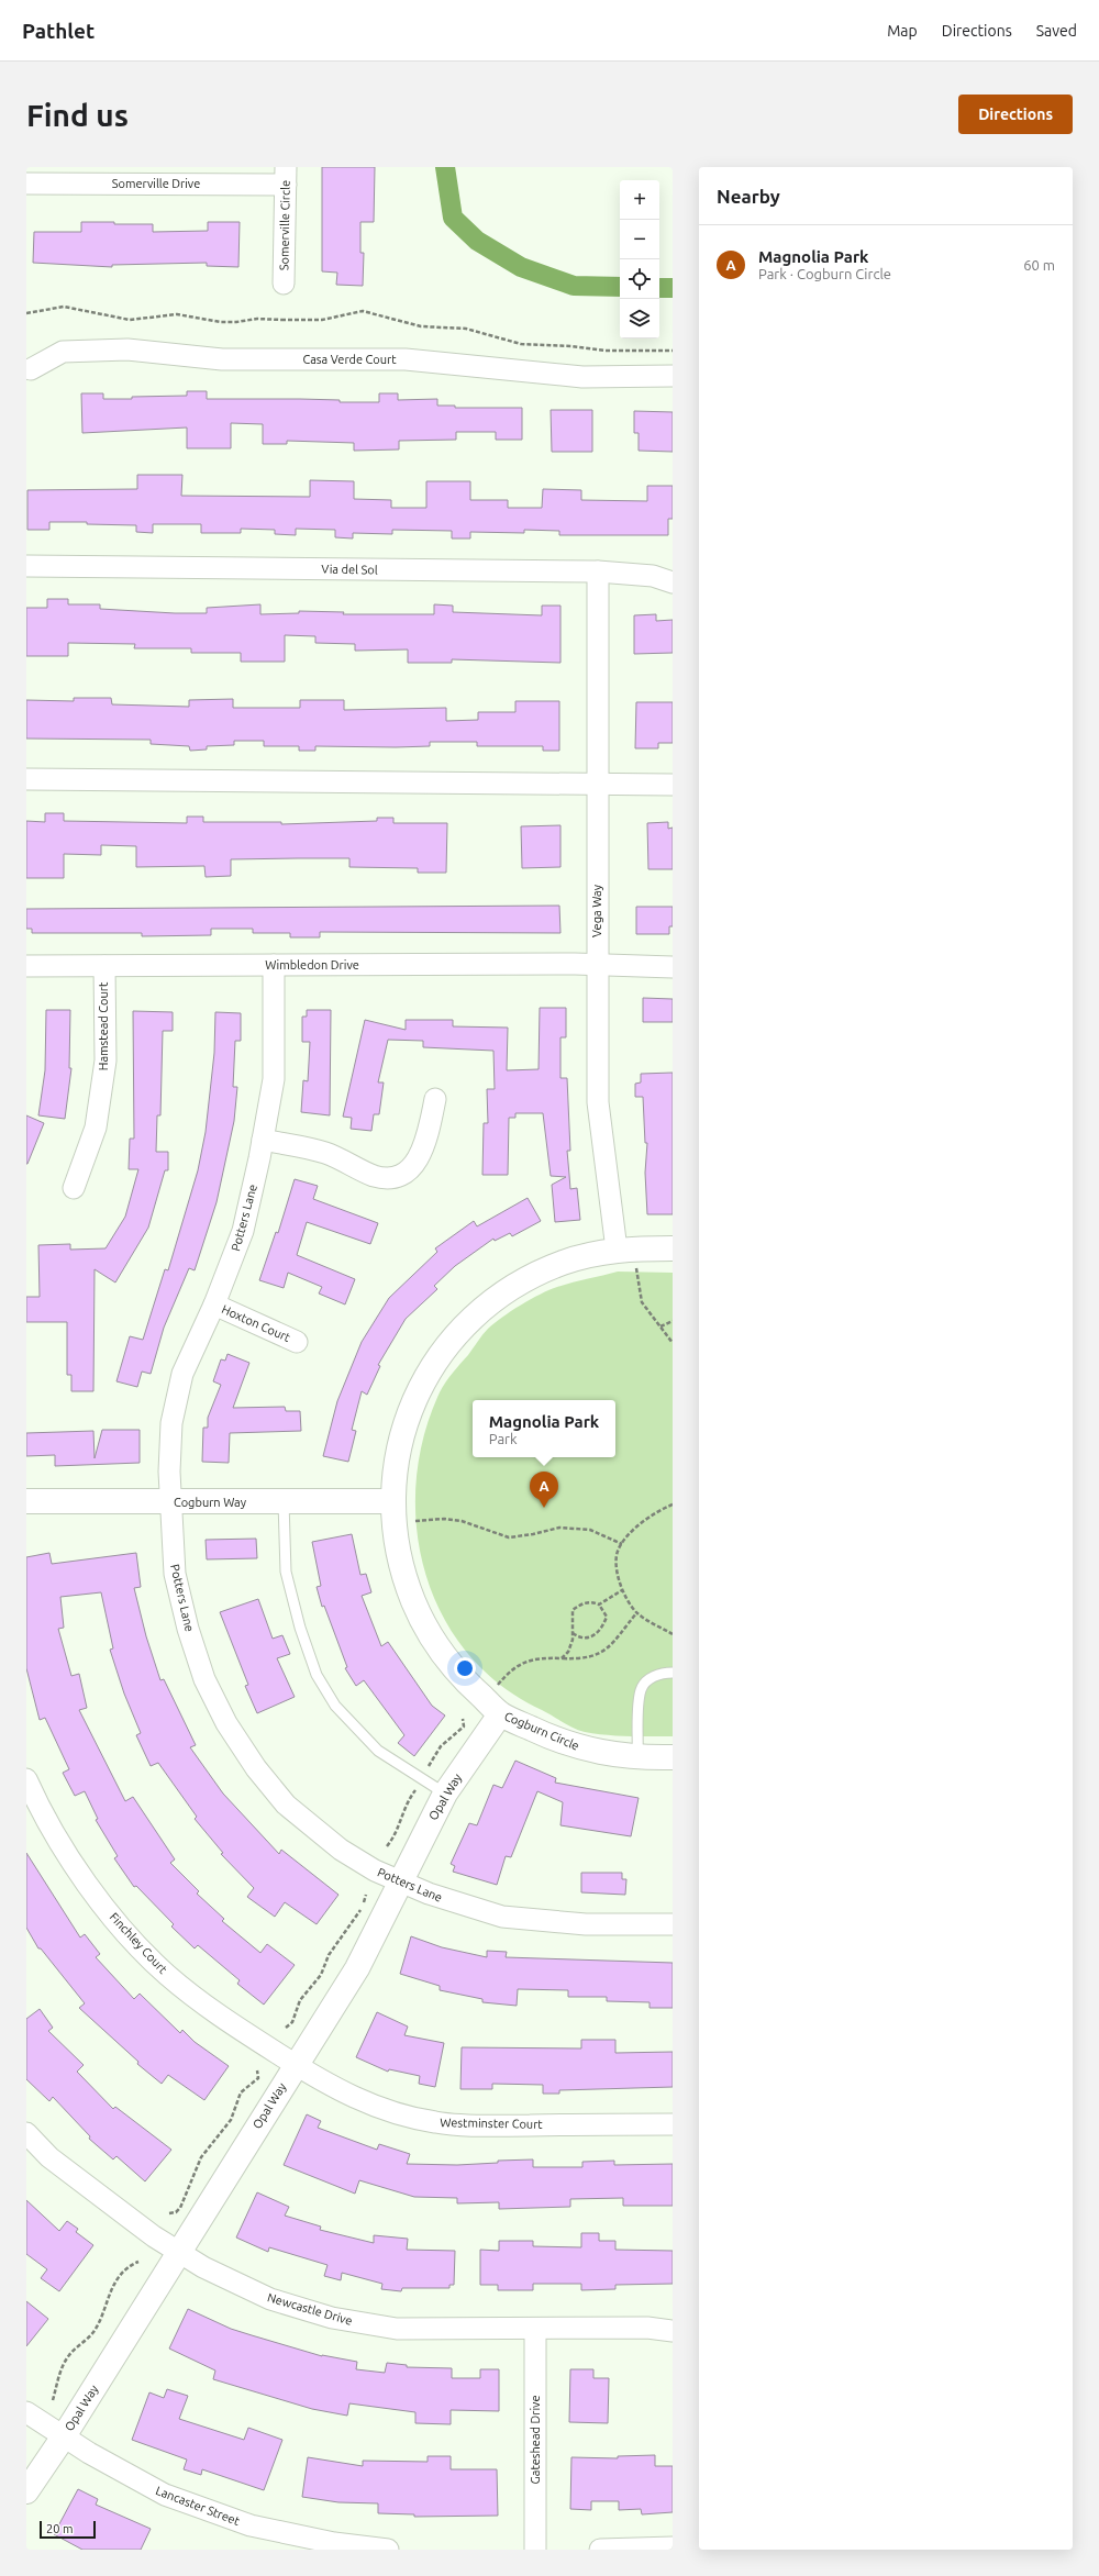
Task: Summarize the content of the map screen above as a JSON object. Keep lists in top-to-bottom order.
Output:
{
  "streets": {
    "street": [
      "Somerville Drive",
      "Somerville Circle",
      "Casa Verde Court",
      "Via del Sol",
      "Vega Way",
      "Wimbledon Drive",
      "Hamstead Court",
      "Potters Lane",
      "Hoxton Court",
      "Cogburn Way",
      "Cogburn Circle",
      "Opal Way",
      "Finchley Court",
      "Westminster Court",
      "Newcastle Drive",
      "Gateshead Drive",
      "Lancaster Street"
    ]
  },
  "crossings": [
    ["Somerville Drive", "Somerville Circle"],
    ["Via del Sol", "Vega Way"],
    ["Vega Way", "Wimbledon Drive"],
    ["Vega Way", "Cogburn Circle"],
    ["Wimbledon Drive", "Hamstead Court"],
    ["Wimbledon Drive", "Potters Lane"],
    ["Potters Lane", "Hoxton Court"],
    ["Potters Lane", "Cogburn Way"],
    ["Potters Lane", "Opal Way"],
    ["Cogburn Way", "Cogburn Circle"],
    ["Cogburn Circle", "Opal Way"],
    ["Opal Way", "Finchley Court"],
    ["Opal Way", "Westminster Court"],
    ["Opal Way", "Newcastle Drive"],
    ["Opal Way", "Lancaster Street"],
    ["Finchley Court", "Westminster Court"],
    ["Newcastle Drive", "Gateshead Drive"]
  ],
  "scale_bar": "20 m",
  "page": {
    "header": "Pathlet",
    "nav": ["Map", "Directions", "Saved"],
    "buttons": "Directions",
    "title": "Find us",
    "heading": "Nearby",
    "map_buttons": ["+", "−"],
    "list": [
      {
        "mark": "A",
        "name": "Magnolia Park",
        "note": "Park · Cogburn Circle",
        "value": "60 m"
      }
    ],
    "popup": ["Magnolia Park", "Park"],
    "pins": "A",
    "scale": "20 m"
  }
}
